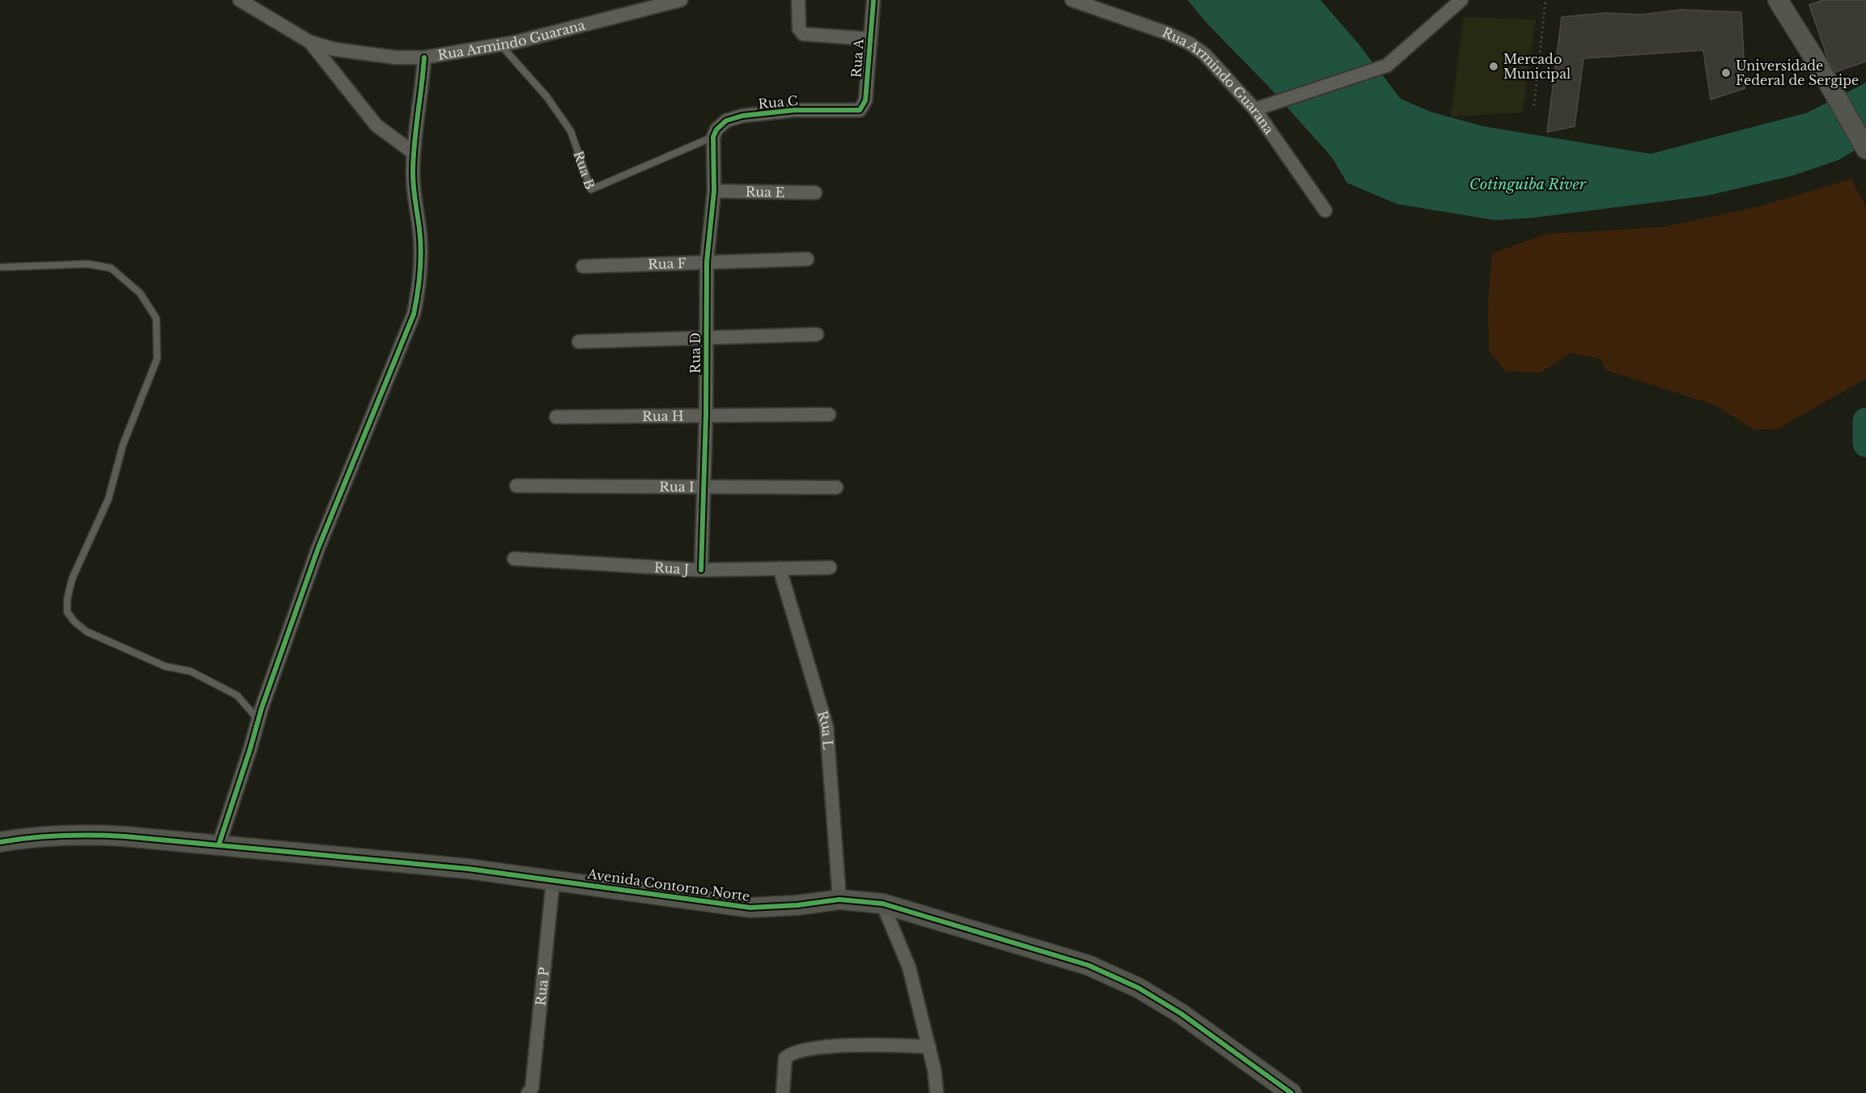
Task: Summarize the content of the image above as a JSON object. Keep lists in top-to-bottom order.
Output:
{
  "streets": {
    "street": [
      "Rua Armindo Guarana",
      "Rua A",
      "Rua C",
      "Rua E",
      "Rua F",
      "Rua D",
      "Rua H",
      "Rua I",
      "Rua J",
      "Rua L",
      "Avenida Contorno Norte",
      "Rua P"
    ],
    "lane": ["Rua B"]
  },
  "crossings": [
    ["Rua Armindo Guarana", "Rua B"],
    ["Rua A", "Rua C"],
    ["Rua C", "Rua B"],
    ["Rua C", "Rua D"],
    ["Rua B", "Rua D"],
    ["Rua E", "Rua D"],
    ["Rua F", "Rua D"],
    ["Rua D", "Rua H"],
    ["Rua D", "Rua I"],
    ["Rua D", "Rua J"],
    ["Rua J", "Rua L"],
    ["Rua L", "Avenida Contorno Norte"],
    ["Avenida Contorno Norte", "Rua P"]
  ],
  "water": ["Cotinguiba River"],
  "places": ["Mercado Municipal", "Universidade Federal de Sergipe"]
}
